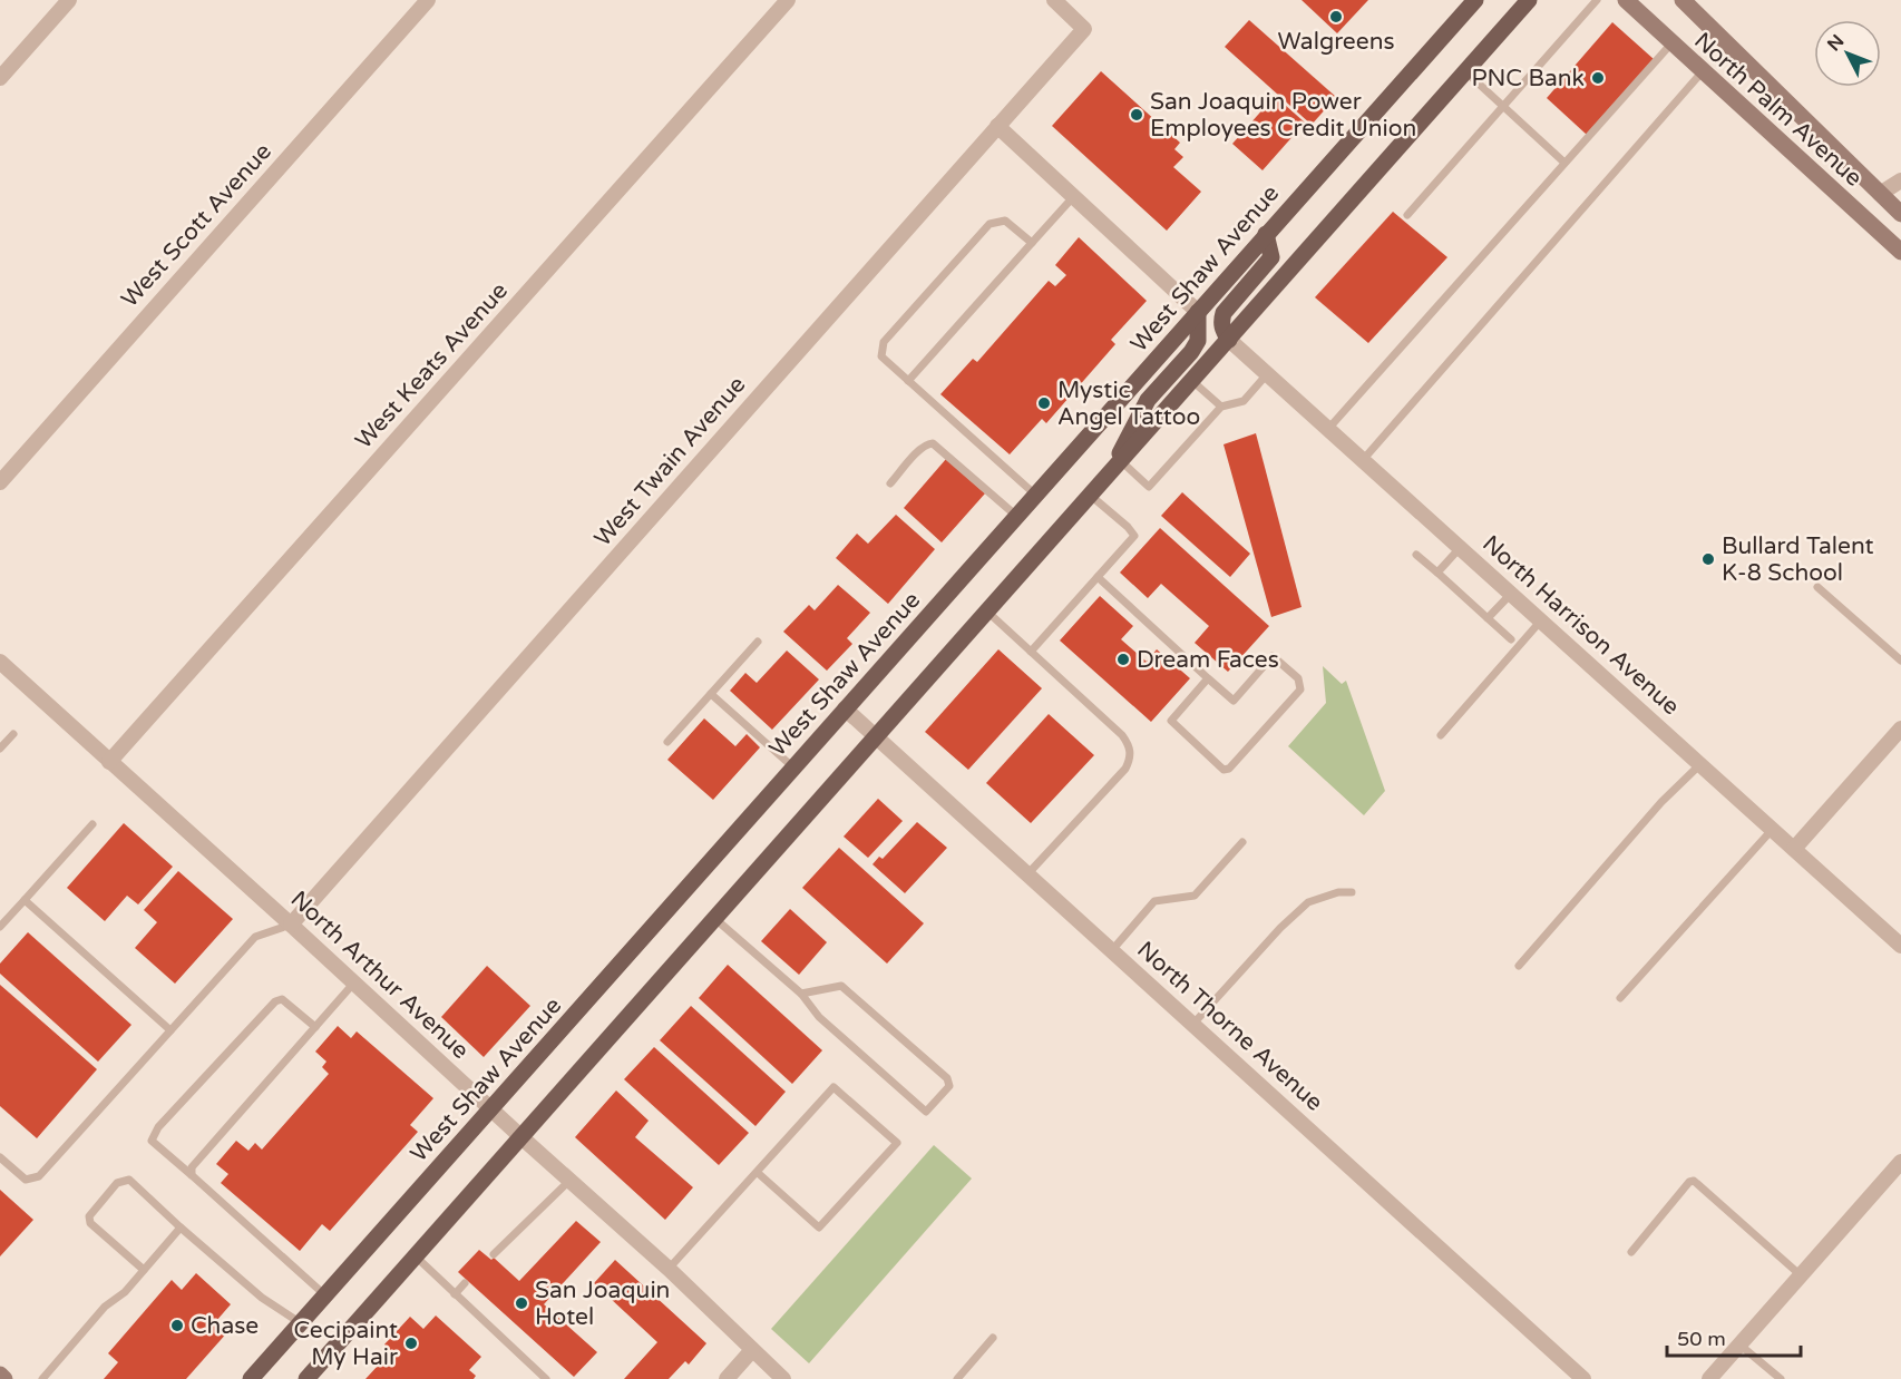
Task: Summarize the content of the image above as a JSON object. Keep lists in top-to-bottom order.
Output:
{
  "streets": {
    "main road": ["North Palm Avenue", "West Shaw Avenue"],
    "street": [
      "West Scott Avenue",
      "West Keats Avenue",
      "West Twain Avenue",
      "North Harrison Avenue",
      "North Arthur Avenue",
      "North Thorne Avenue"
    ]
  },
  "crossings": [
    ["West Shaw Avenue", "North Arthur Avenue"],
    ["West Shaw Avenue", "North Thorne Avenue"],
    ["West Keats Avenue", "North Arthur Avenue"],
    ["West Twain Avenue", "North Arthur Avenue"]
  ],
  "places": [
    "Walgreens",
    "PNC Bank",
    "San Joaquin Power Employees Credit Union",
    "Mystic Angel Tattoo",
    "Bullard Talent K-8 School",
    "Dream Faces",
    "San Joaquin Hotel",
    "Chase",
    "Cecipaint My Hair"
  ],
  "scale_bar": "50 m",
  "north": "top left"
}
